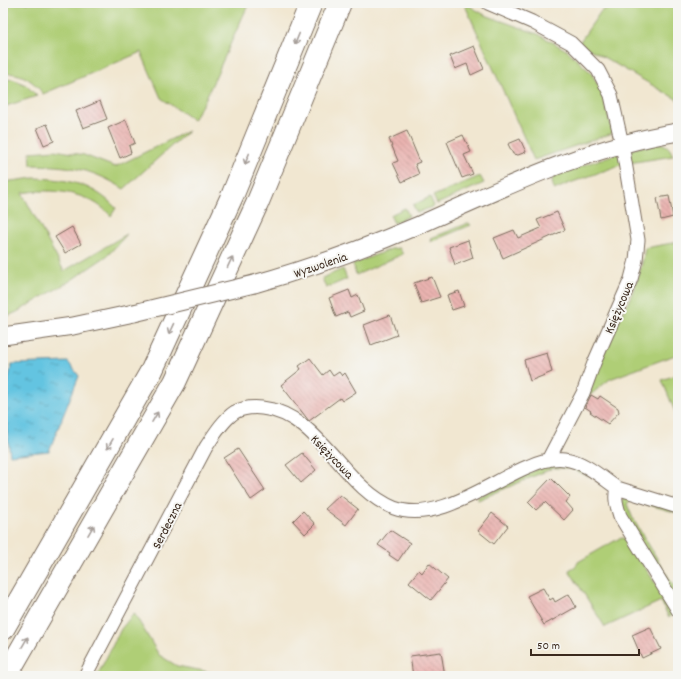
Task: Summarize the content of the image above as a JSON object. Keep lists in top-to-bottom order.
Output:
{
  "streets": {
    "street": ["Wyzwolenia", "Księżycowa", "Serdeczna"]
  },
  "crossings": [
    ["Wyzwolenia", "Księżycowa"],
    ["Księżycowa", "Serdeczna"]
  ],
  "scale_bar": "50 m"
}
